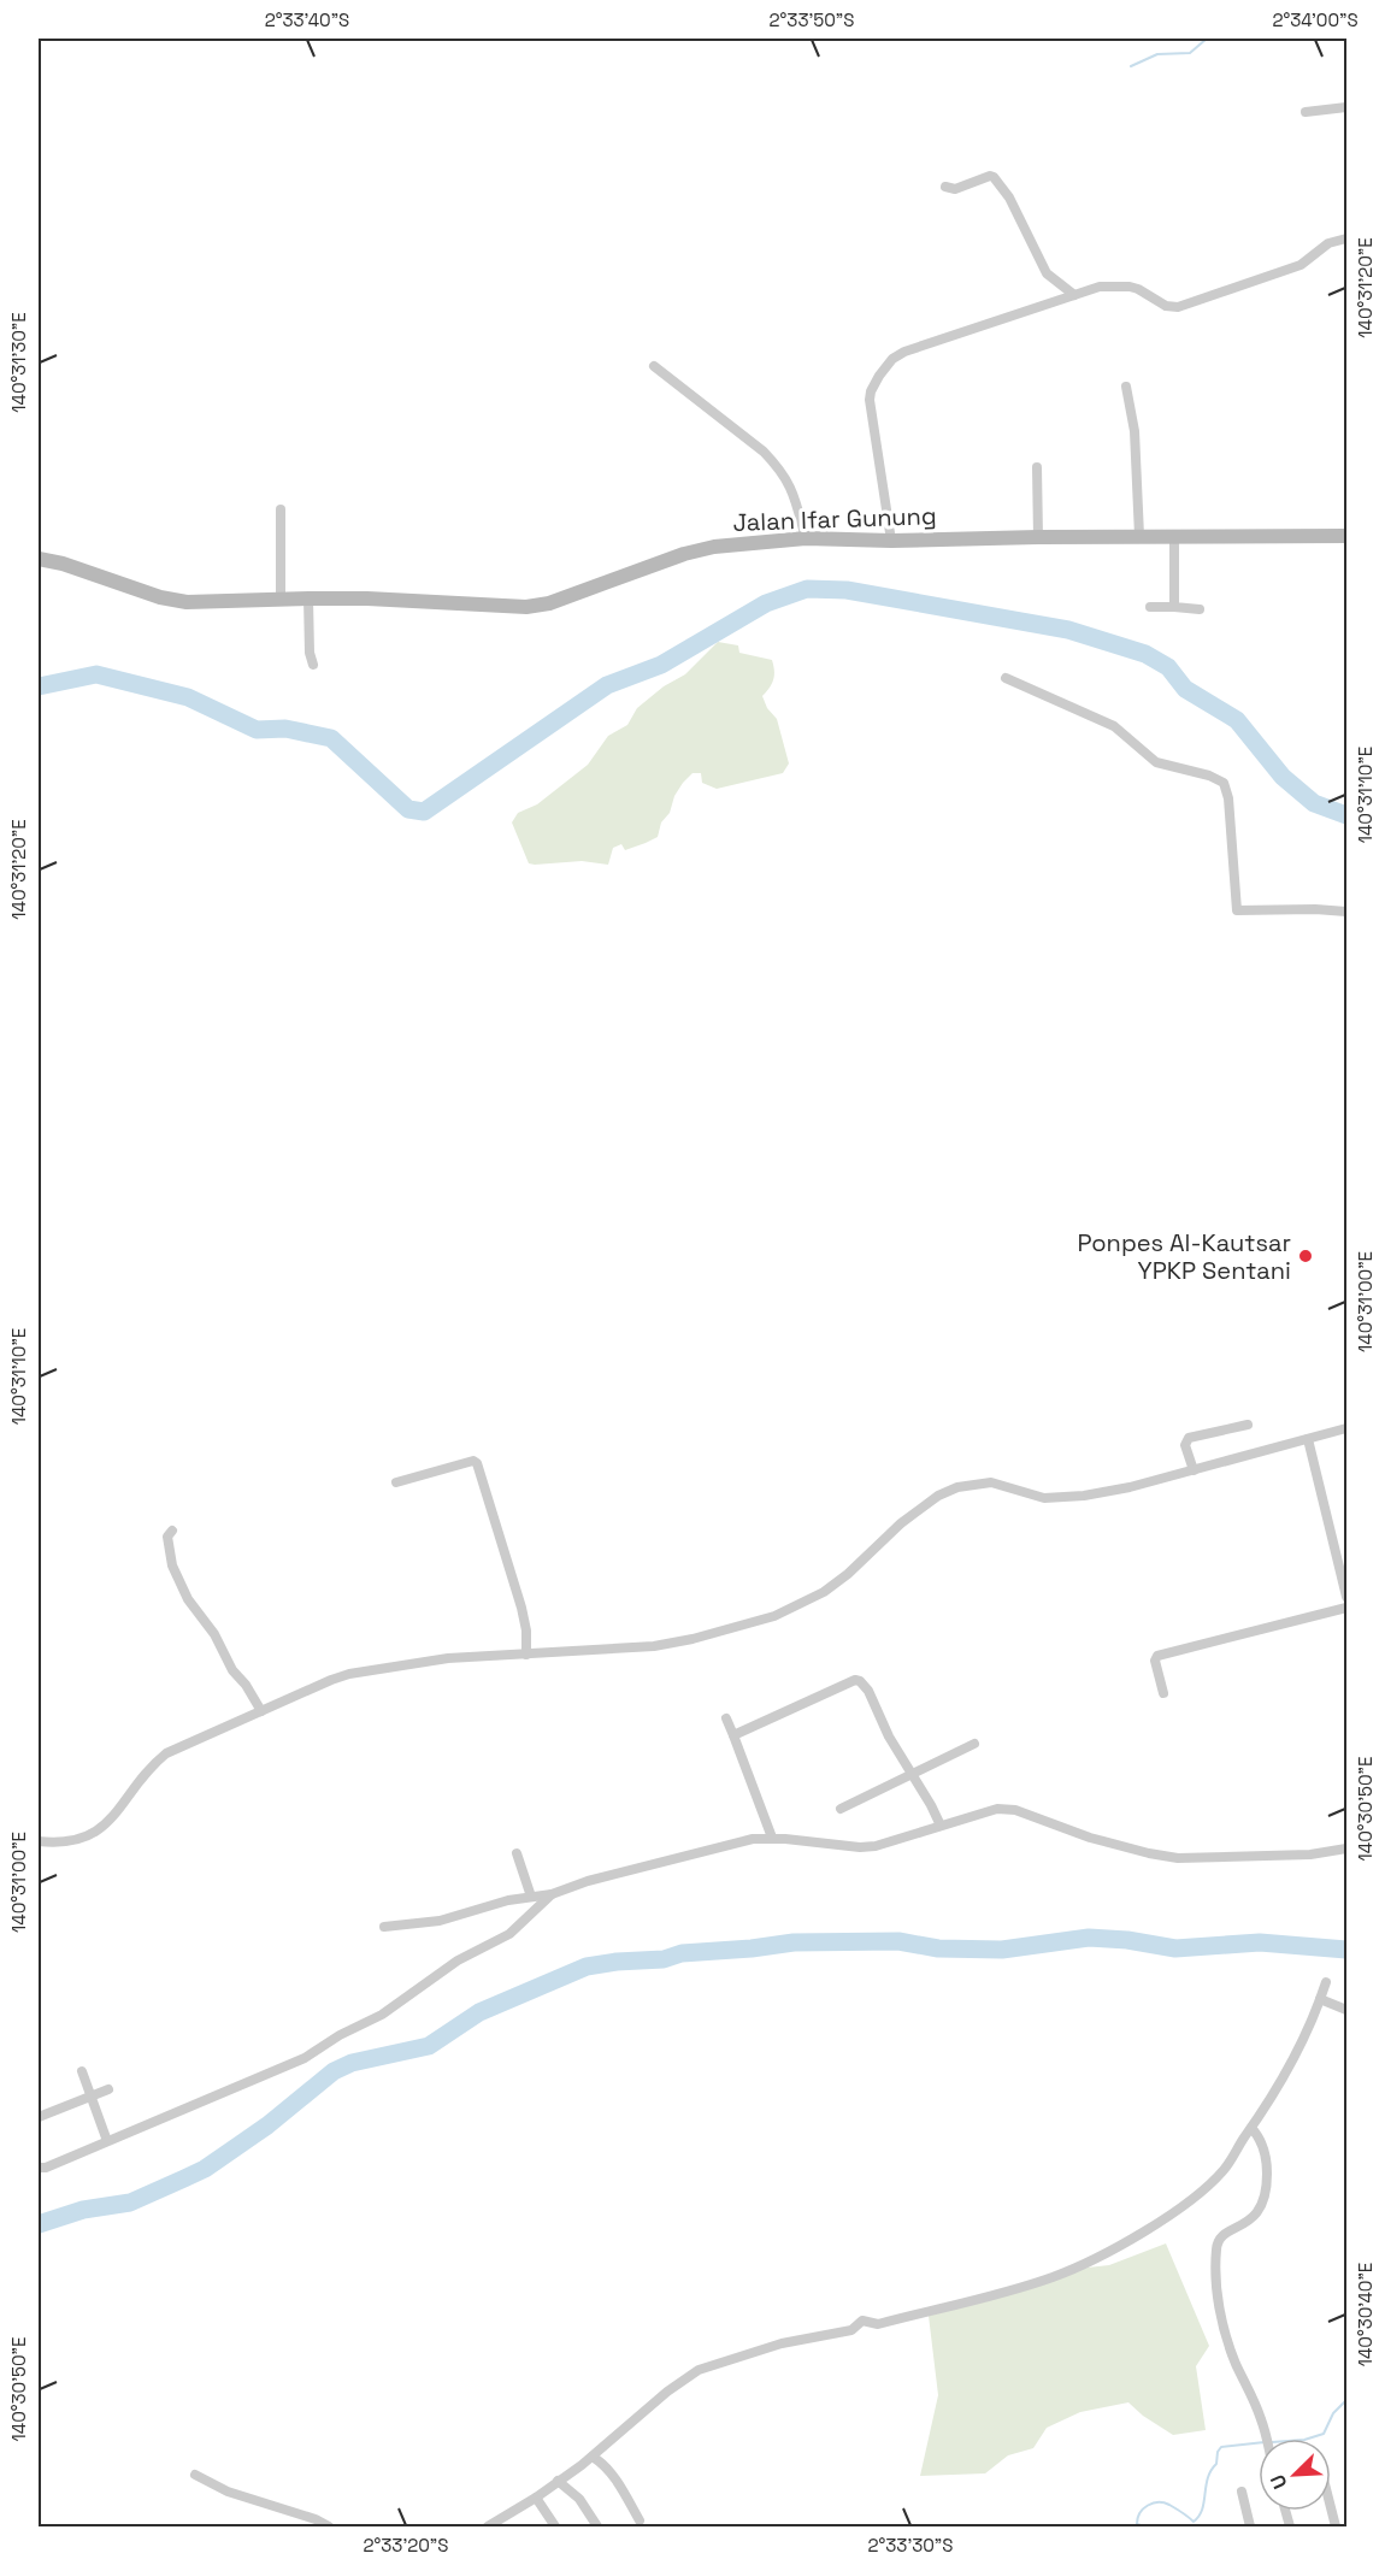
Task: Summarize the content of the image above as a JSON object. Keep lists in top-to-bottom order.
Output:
{
  "streets": {
    "street": ["Jalan Ifar Gunung"]
  },
  "places": ["Ponpes Al-Kautsar YPKP Sentani"],
  "north": "bottom left",
  "coordinates": [
    "2°33'40\"S",
    "2°33'50\"S",
    "2°34'00\"S",
    "140°31'20\"E",
    "140°31'30\"E",
    "140°31'10\"E",
    "140°31'00\"E",
    "140°30'50\"E",
    "140°30'40\"E",
    "2°33'20\"S",
    "2°33'30\"S"
  ]
}
